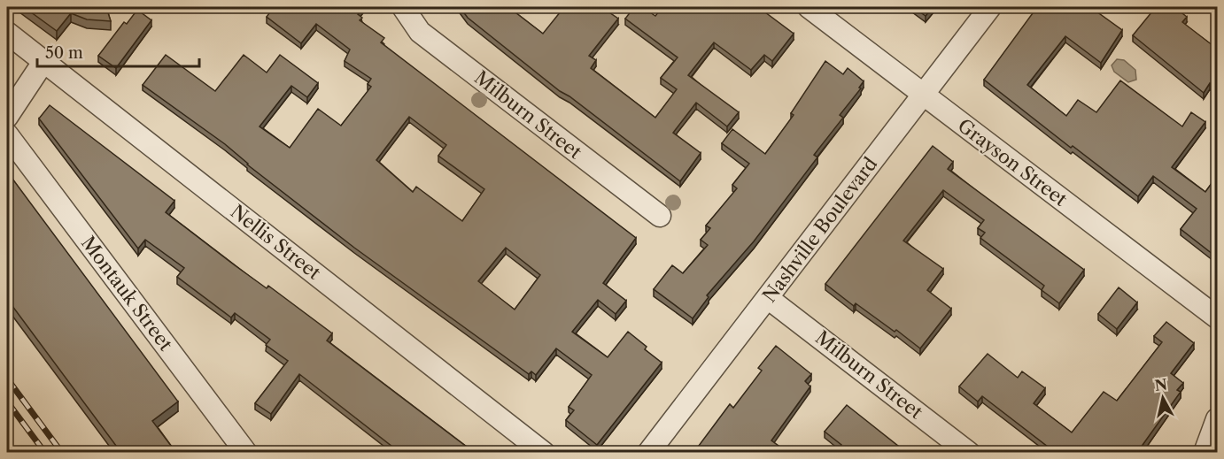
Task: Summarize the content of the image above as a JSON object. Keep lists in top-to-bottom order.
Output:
{
  "streets": {
    "street": [
      "Milburn Street",
      "Grayson Street",
      "Nashville Boulevard",
      "Nellis Street",
      "Montauk Street"
    ]
  },
  "crossings": [
    ["Milburn Street", "Nashville Boulevard"],
    ["Grayson Street", "Nashville Boulevard"]
  ],
  "scale_bar": "50 m",
  "north": "top"
}
